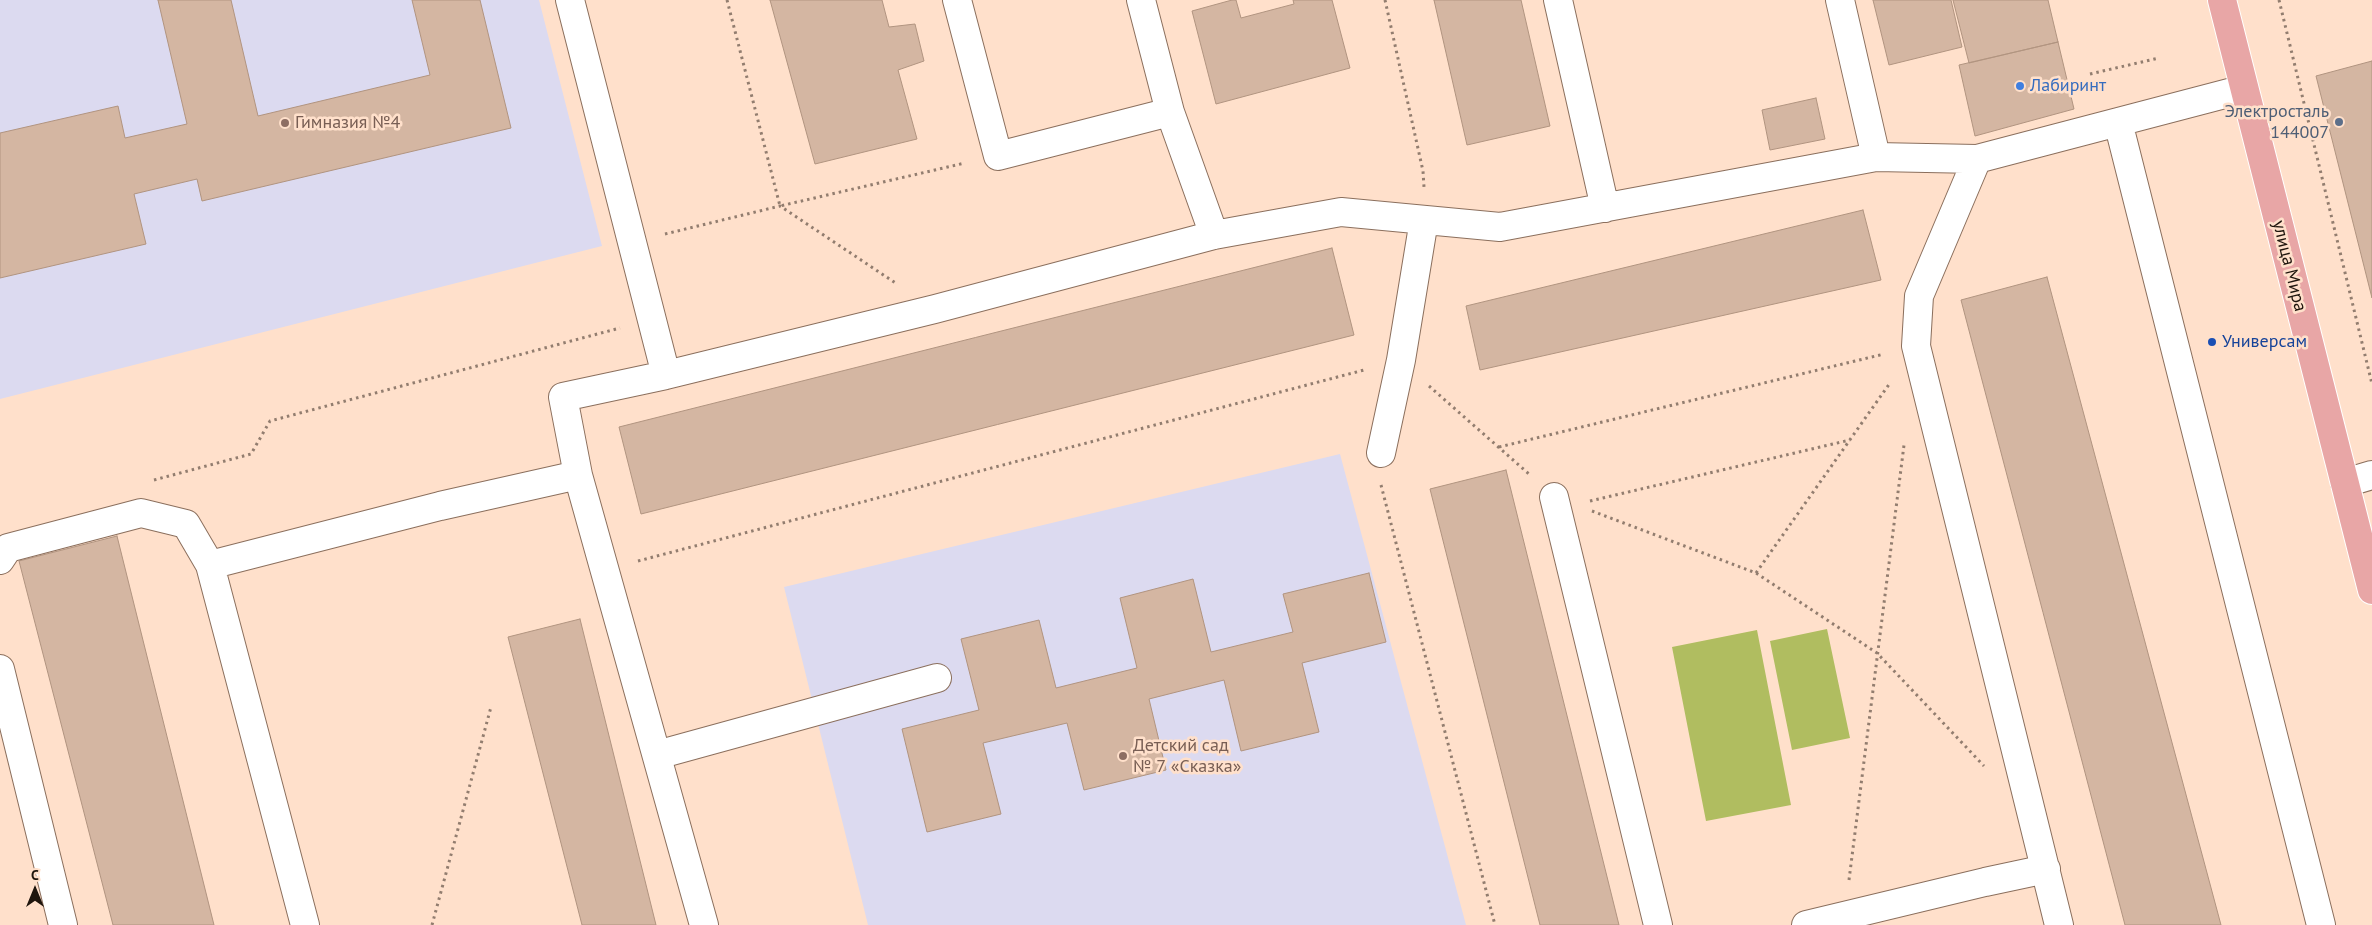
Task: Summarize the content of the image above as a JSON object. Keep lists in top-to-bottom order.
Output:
{
  "streets": {
    "main road": ["улица Мира"]
  },
  "places": [
    "Лабиринт",
    "Электросталь 144007",
    "Гимназия №4",
    "Универсам",
    "Детский сад № 7 «Сказка»"
  ],
  "north": "top"
}
